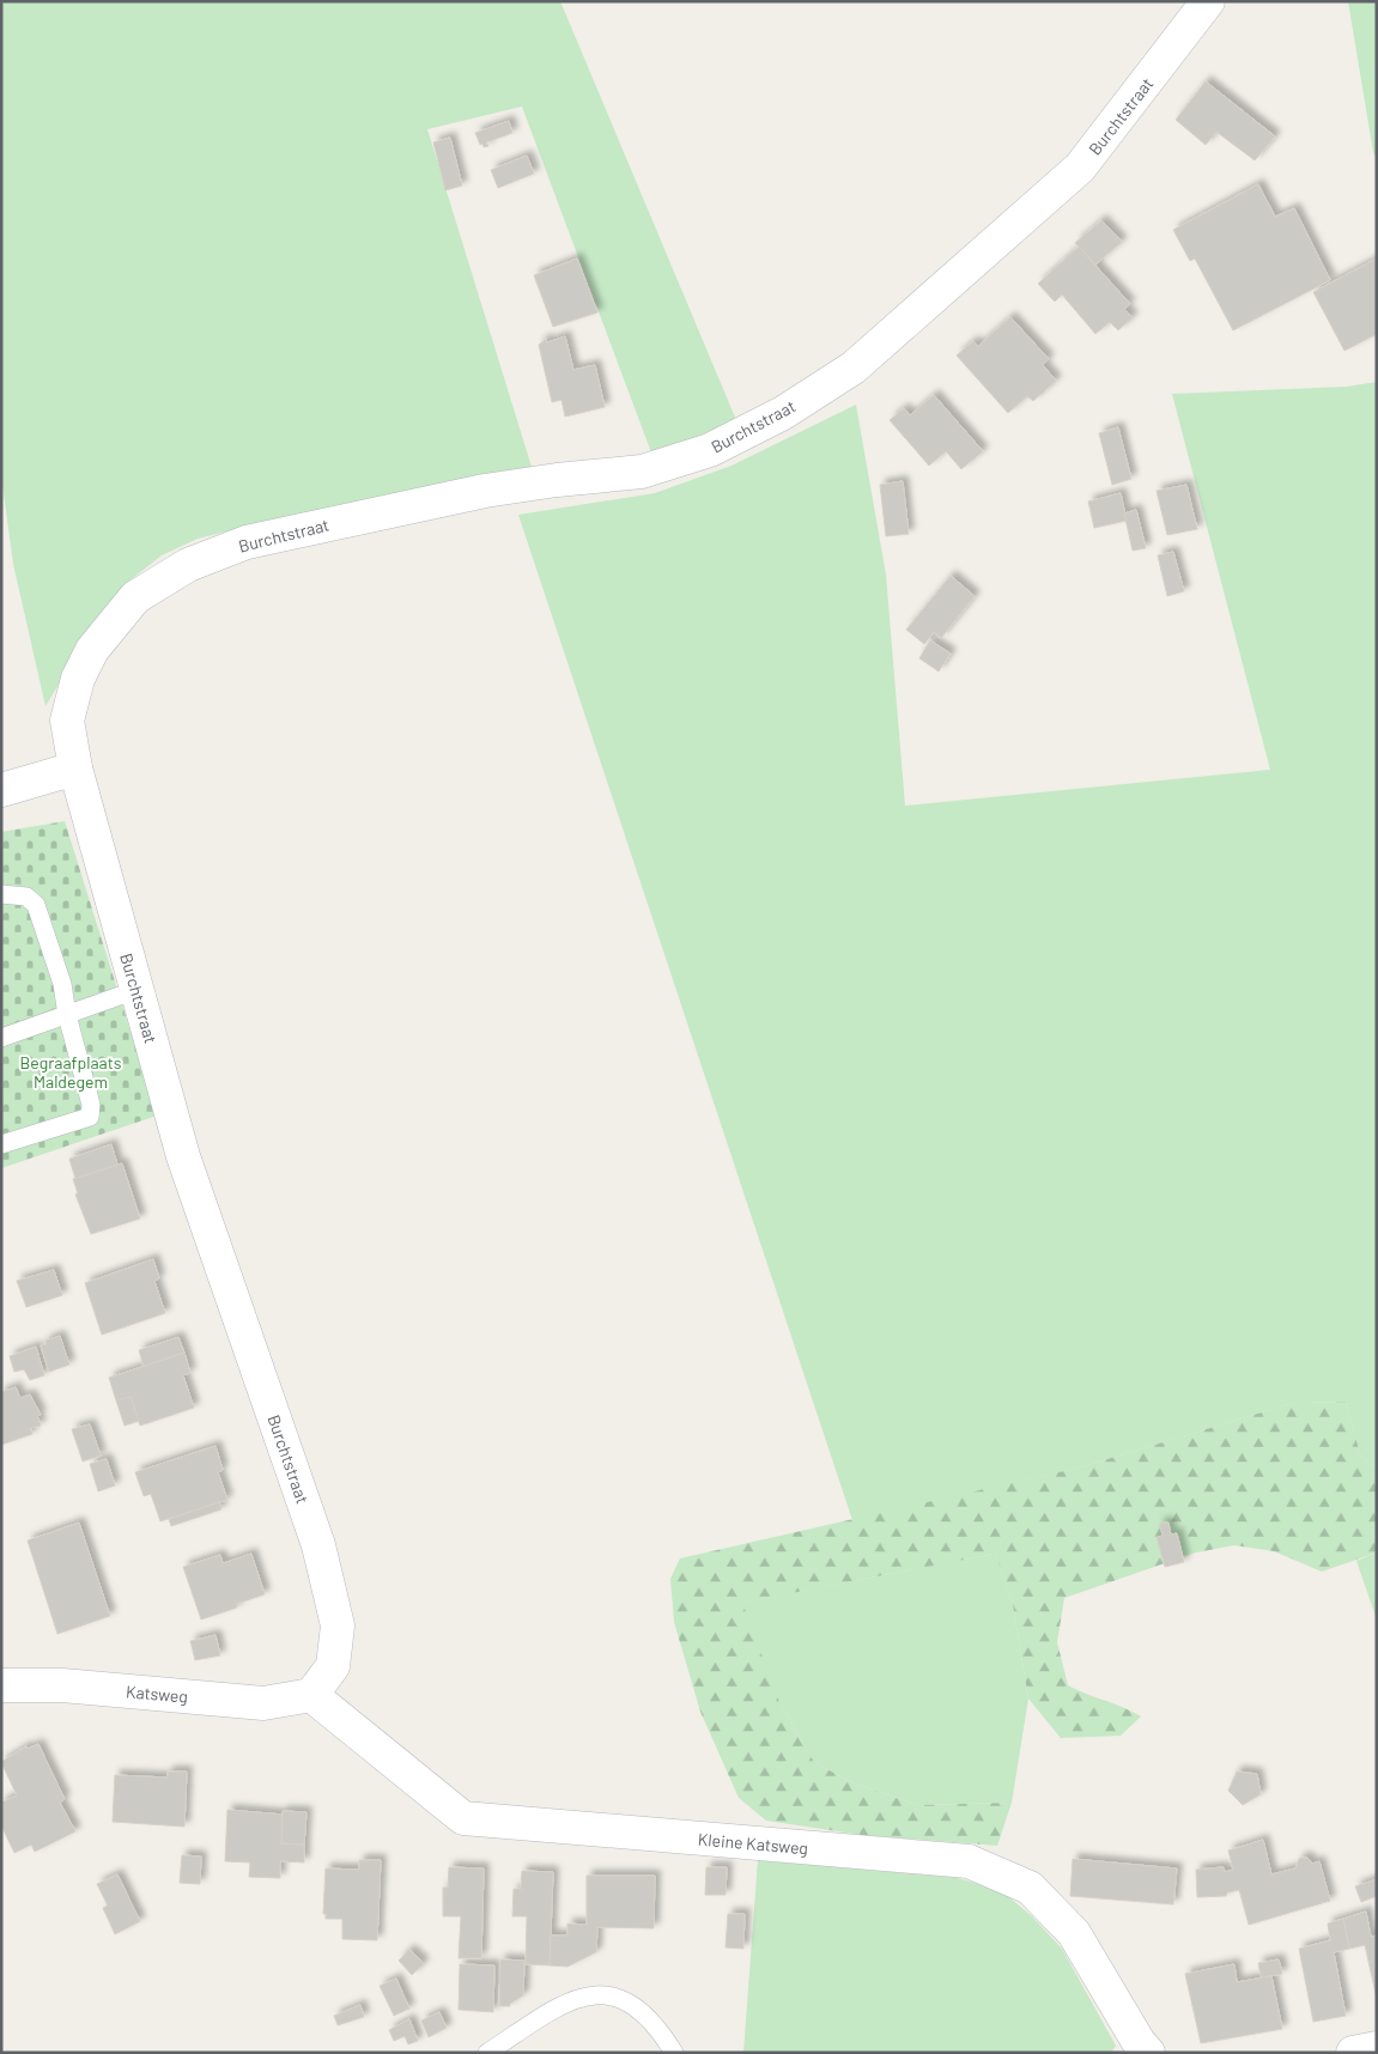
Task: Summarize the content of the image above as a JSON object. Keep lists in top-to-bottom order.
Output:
{
  "streets": {
    "street": ["Burchtstraat", "Katsweg", "Kleine Katsweg"]
  },
  "crossings": [
    ["Burchtstraat", "Katsweg"],
    ["Burchtstraat", "Kleine Katsweg"],
    ["Katsweg", "Kleine Katsweg"]
  ],
  "parks": ["Begraafplaats Maldegem"]
}
